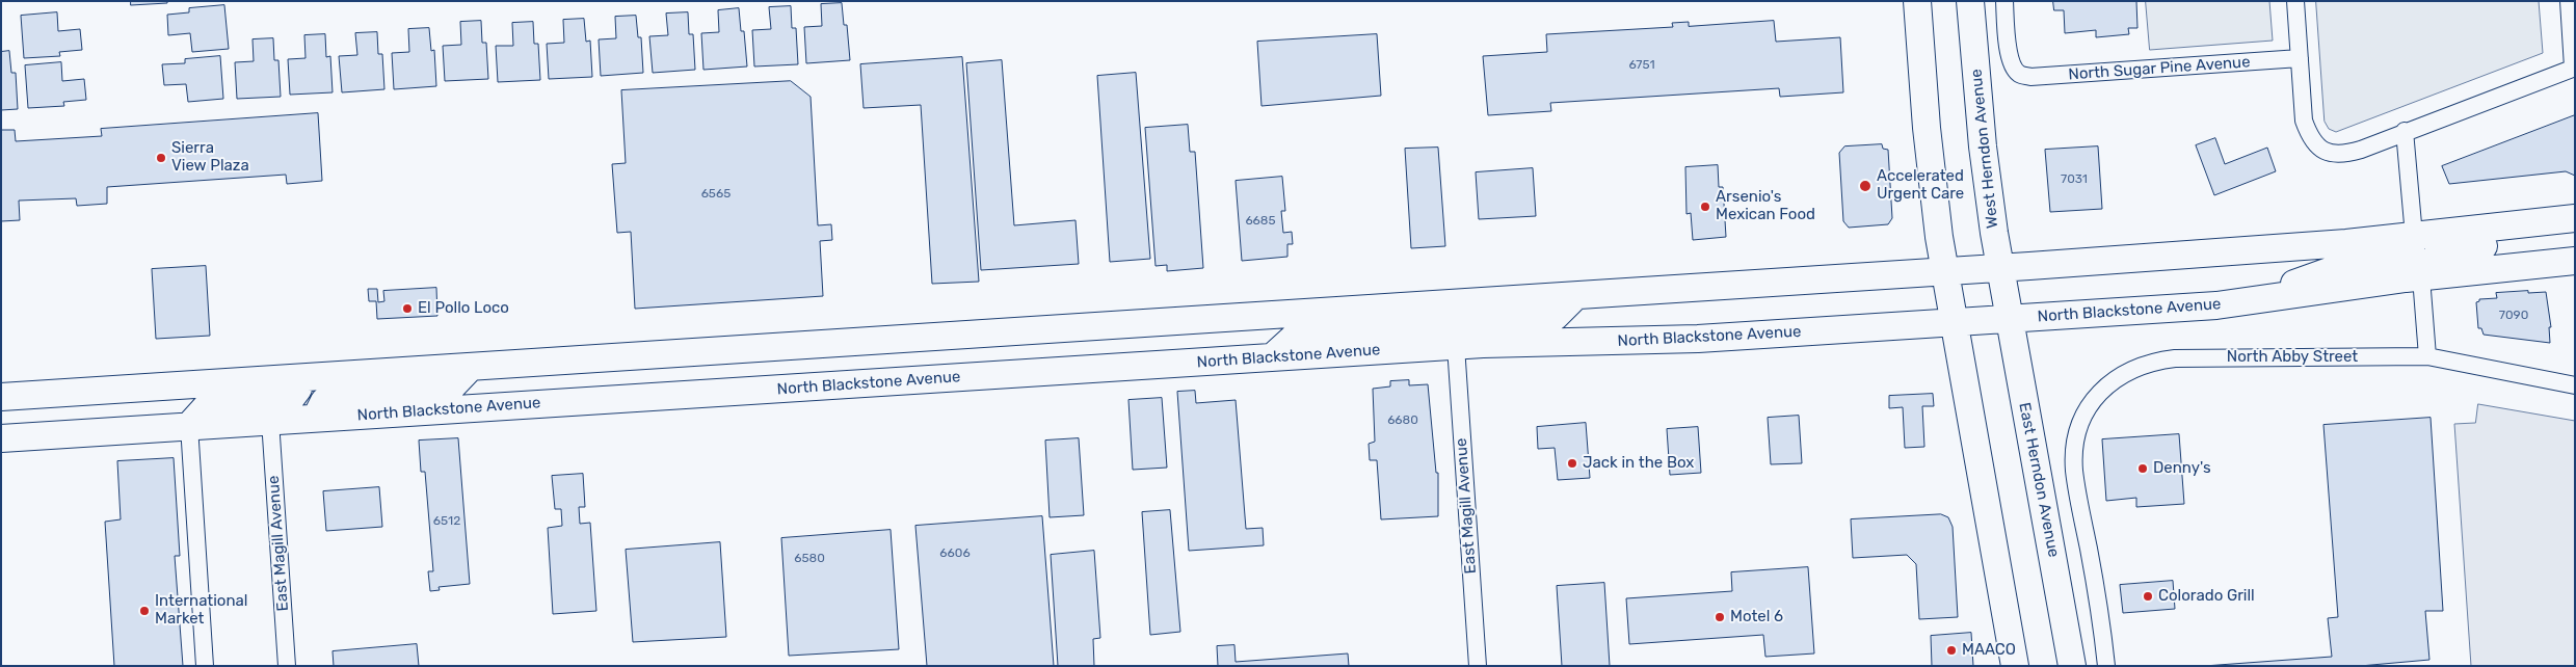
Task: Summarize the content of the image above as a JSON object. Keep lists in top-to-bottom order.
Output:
{
  "streets": {
    "main road": ["West Herndon Avenue", "North Blackstone Avenue", "East Herndon Avenue"],
    "street": ["North Sugar Pine Avenue", "North Abby Street", "East Magill Avenue"]
  },
  "crossings": [
    ["West Herndon Avenue", "North Blackstone Avenue"],
    ["West Herndon Avenue", "East Herndon Avenue"],
    ["North Blackstone Avenue", "East Herndon Avenue"],
    ["North Blackstone Avenue", "East Magill Avenue"]
  ],
  "places": [
    "Sierra View Plaza",
    "Accelerated Urgent Care",
    "Arsenio's Mexican Food",
    "El Pollo Loco",
    "Jack in the Box",
    "Denny's",
    "Colorado Grill",
    "International Market",
    "Motel 6",
    "MAACO"
  ],
  "house_numbers": [
    "6751",
    "7031",
    "6565",
    "6685",
    "7090",
    "6680",
    "6512",
    "6606",
    "6580"
  ]
}
